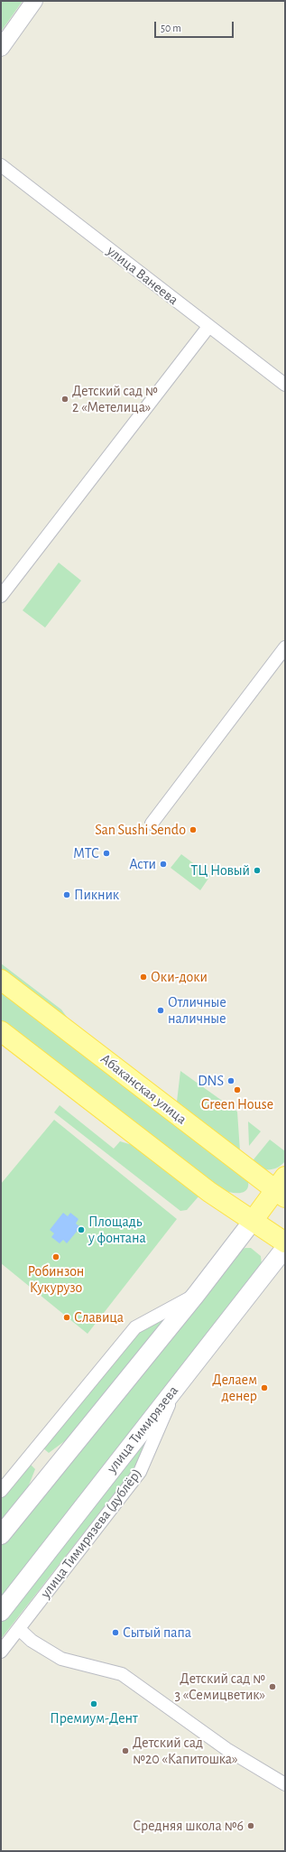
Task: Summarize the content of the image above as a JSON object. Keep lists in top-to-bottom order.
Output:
{
  "streets": {
    "main road": ["Абаканская улица", "улица Тимирязева"],
    "street": ["улица Ванеева", "улица Тимирязева (дублёр)"]
  },
  "crossings": [
    ["улица Тимирязева", "улица Тимирязева (дублёр)"]
  ],
  "places": [
    "Детский сад № 2 «Метелица»",
    "San Sushi Sendo",
    "МТС",
    "Асти",
    "ТЦ Новый",
    "Пикник",
    "Оки-доки",
    "Отличные наличные",
    "DNS",
    "Green House",
    "Площадь у фонтана",
    "Робинзон Кукурузо",
    "Славица",
    "Делаем денер",
    "Сытый папа",
    "Детский сад № 3 «Семицветик»",
    "Премиум-Дент",
    "Детский сад №20 «Капитошка»",
    "Средняя школа №6"
  ],
  "scale_bar": "50 m"
}
